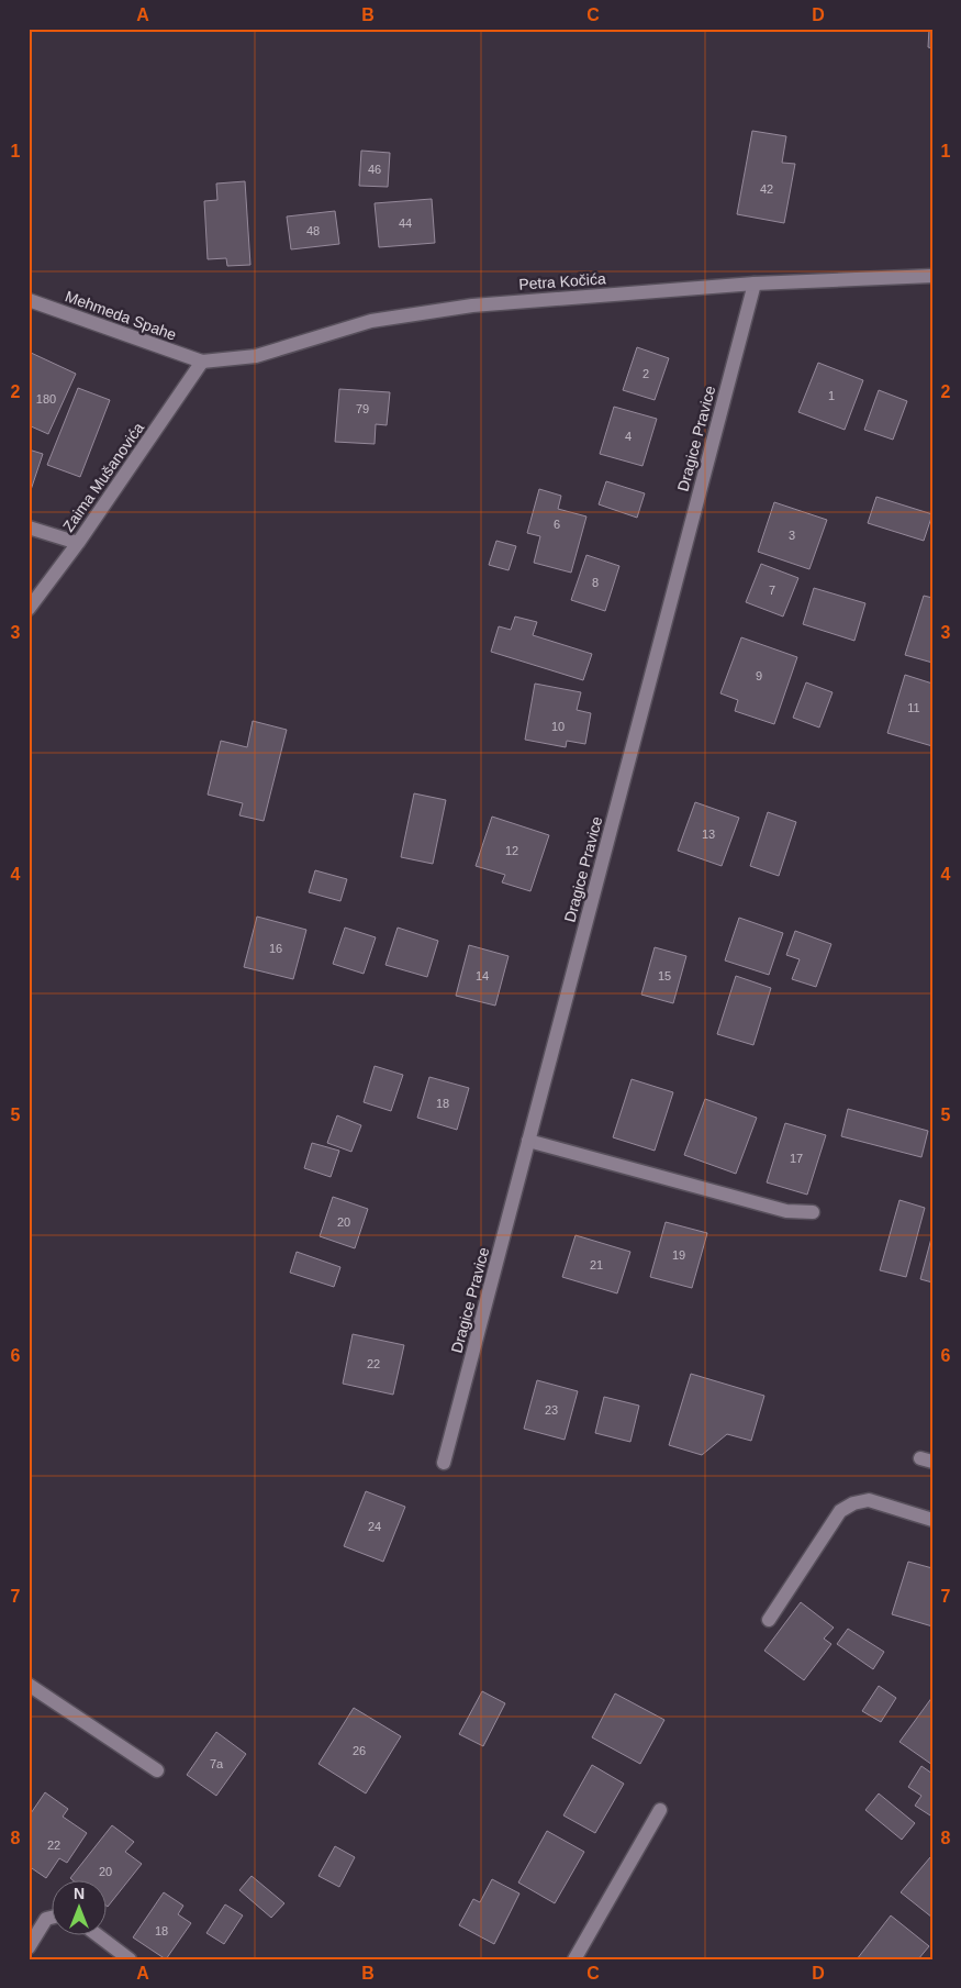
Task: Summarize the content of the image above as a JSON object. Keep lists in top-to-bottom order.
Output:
{
  "streets": {
    "street": [
      "Petra Kočića",
      "Mehmeda Spahe",
      "Dragice Pravice",
      "Zaima Mušanovića"
    ]
  },
  "crossings": [
    ["Petra Kočića", "Mehmeda Spahe"],
    ["Petra Kočića", "Dragice Pravice"],
    ["Petra Kočića", "Zaima Mušanovića"],
    ["Mehmeda Spahe", "Zaima Mušanovića"]
  ],
  "house_numbers": [
    "46",
    "42",
    "44",
    "48",
    "2",
    "1",
    "180",
    "79",
    "4",
    "6",
    "3",
    "8",
    "7",
    "9",
    "11",
    "10",
    "13",
    "12",
    "16",
    "14",
    "15",
    "18",
    "17",
    "20",
    "19",
    "21",
    "22",
    "23",
    "24",
    "26",
    "7a",
    "22",
    "20",
    "18"
  ],
  "north": "top",
  "grid": {
    "columns": [
      "A",
      "B",
      "C",
      "D"
    ],
    "rows": [
      "1",
      "2",
      "3",
      "4",
      "5",
      "6",
      "7",
      "8"
    ]
  }
}
